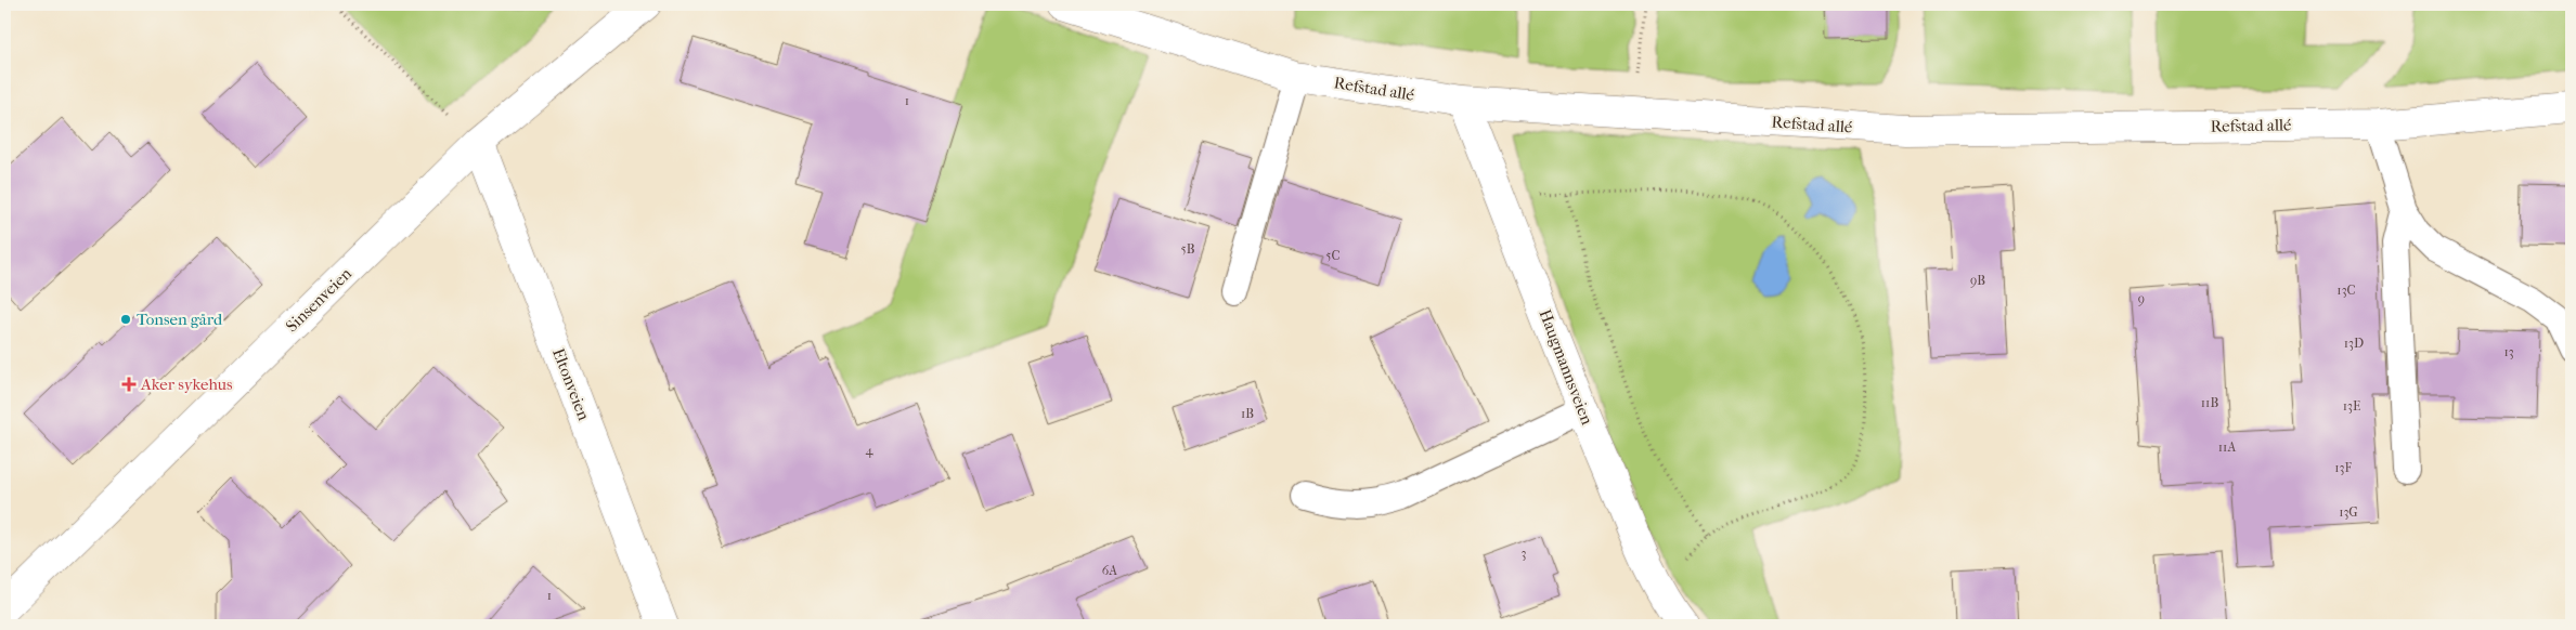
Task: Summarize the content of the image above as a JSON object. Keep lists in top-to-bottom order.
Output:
{
  "streets": {
    "street": [
      "Refstad allé",
      "Sinsenveien",
      "Haugmannsveien",
      "Eltonveien"
    ]
  },
  "crossings": [
    ["Refstad allé", "Haugmannsveien"],
    ["Sinsenveien", "Eltonveien"]
  ],
  "places": {
    "other": ["Tonsen gård"],
    "health": ["Aker sykehus"]
  },
  "house_numbers": [
    "1",
    "5B",
    "5C",
    "9B",
    "13C",
    "9",
    "13D",
    "13",
    "11B",
    "13E",
    "1B",
    "11A",
    "4",
    "13F",
    "13G",
    "3",
    "6A",
    "1"
  ]
}
